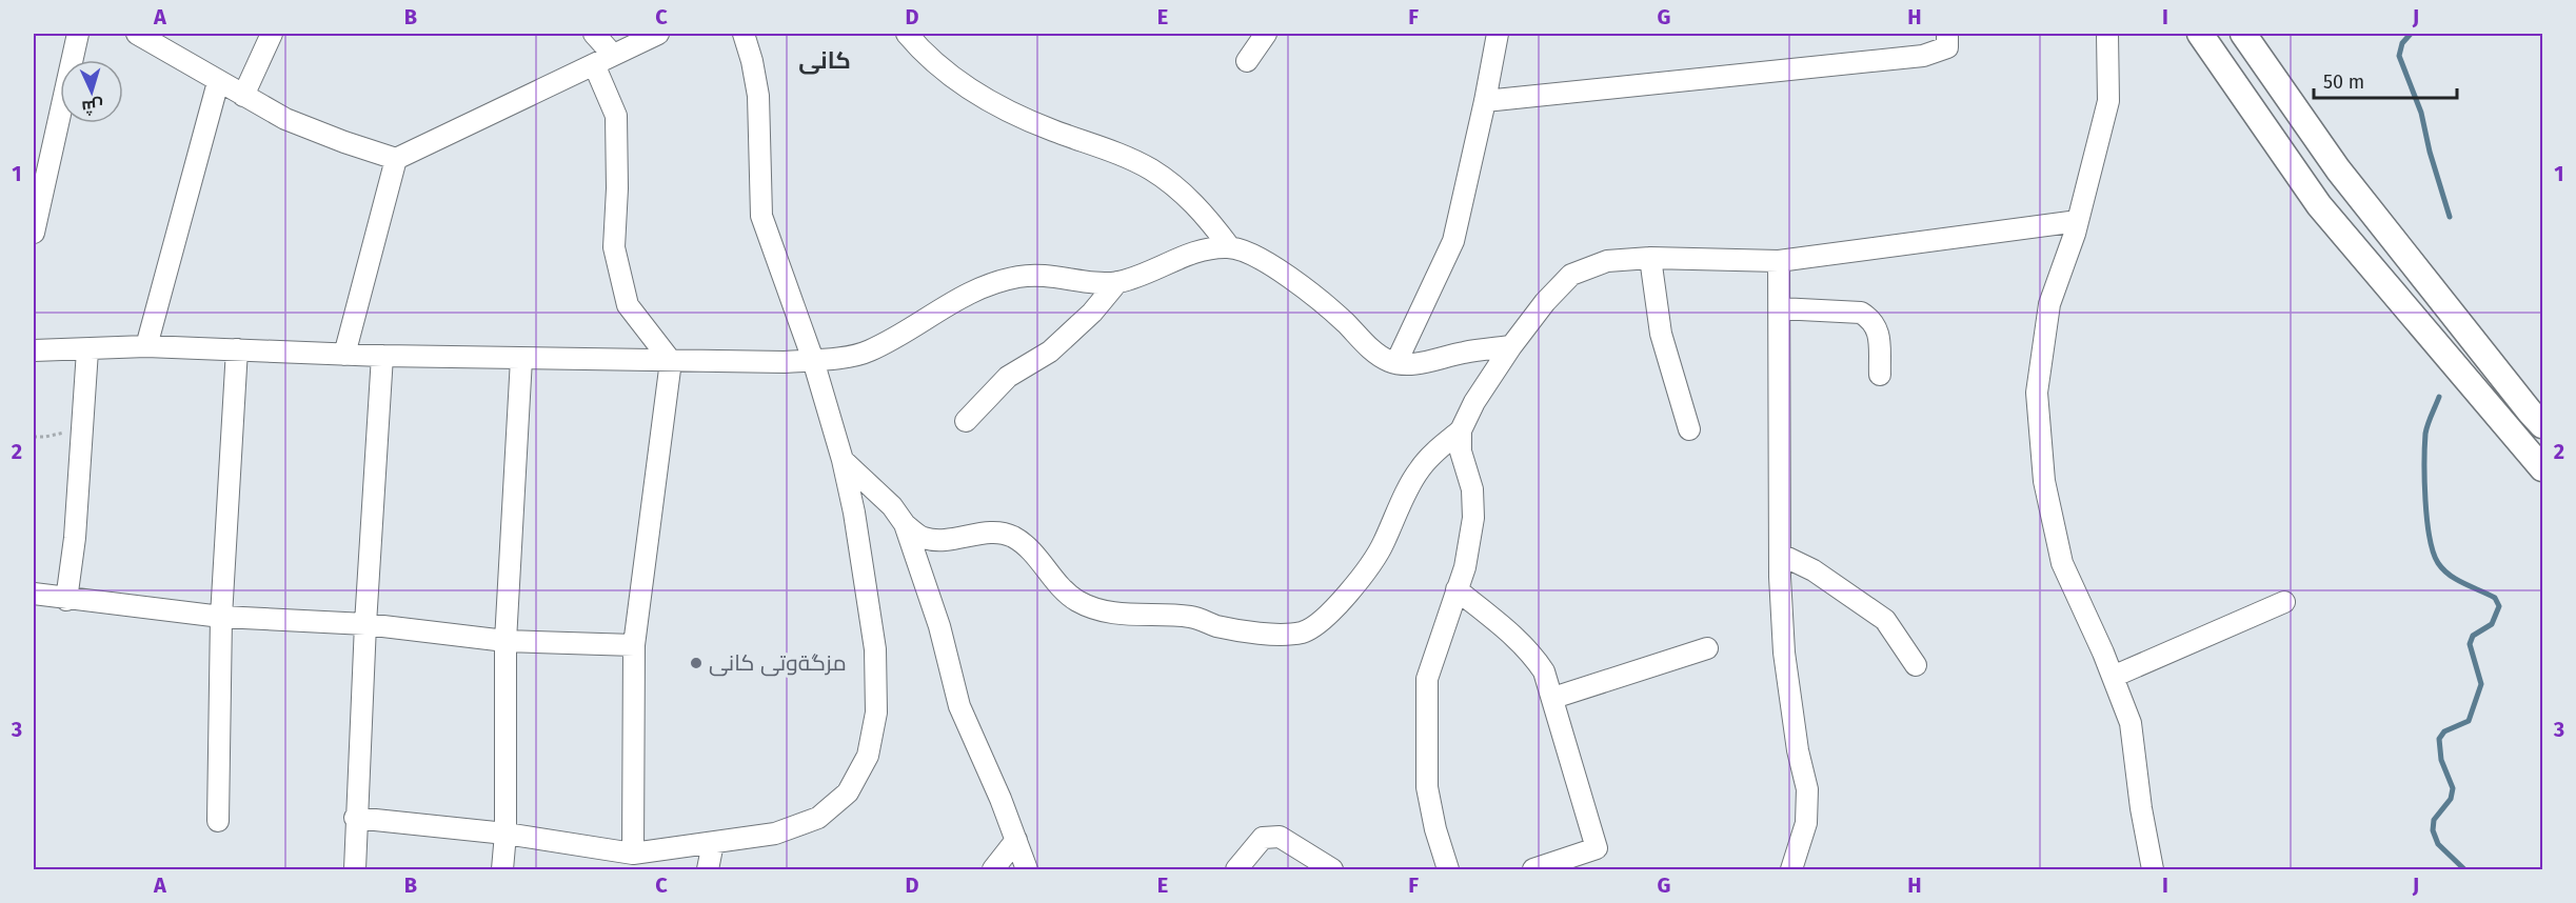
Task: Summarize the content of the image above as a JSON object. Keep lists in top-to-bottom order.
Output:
{
  "districts": ["کانی"],
  "places": ["مزگةوتی کانی"],
  "scale_bar": "50 m",
  "north": "bottom",
  "grid": {
    "columns": [
      "A",
      "B",
      "C",
      "D",
      "E",
      "F",
      "G",
      "H",
      "I",
      "J"
    ],
    "rows": ["1", "2", "3"]
  }
}
